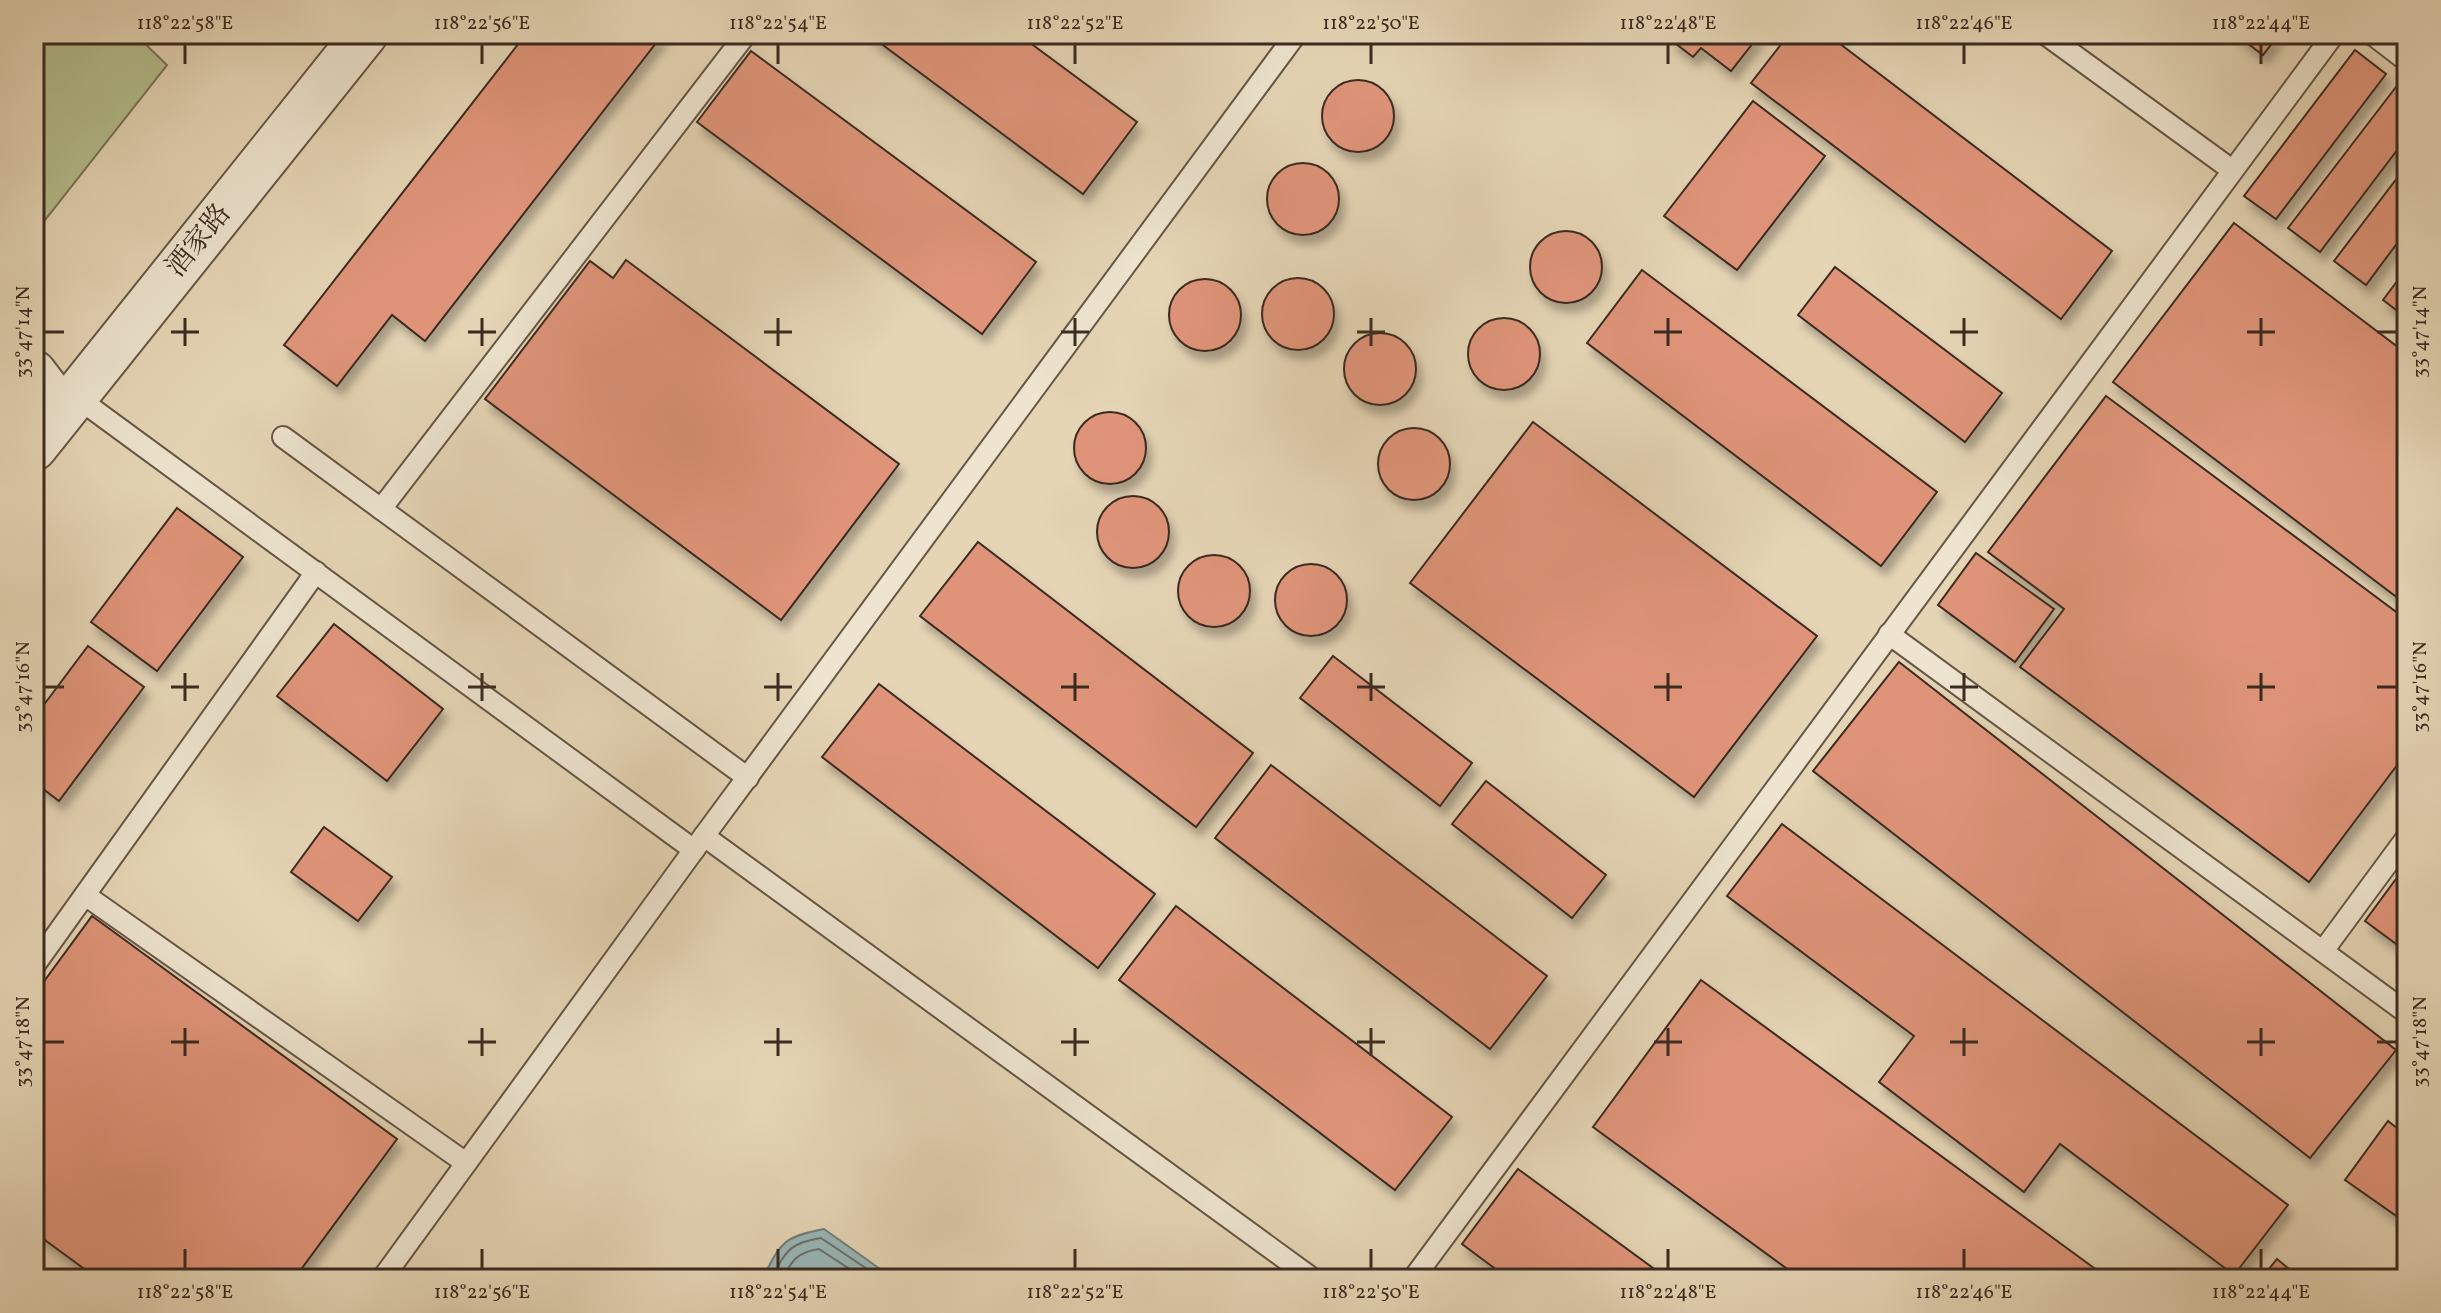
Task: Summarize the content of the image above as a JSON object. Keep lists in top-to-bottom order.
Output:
{
  "streets": {
    "street": ["酒家路"]
  },
  "coordinates": [
    "118°22'58\"E",
    "118°22'56\"E",
    "118°22'54\"E",
    "118°22'52\"E",
    "118°22'50\"E",
    "118°22'48\"E",
    "118°22'46\"E",
    "118°22'44\"E",
    "33°47'14\"N",
    "33°47'16\"N",
    "33°47'18\"N"
  ]
}
